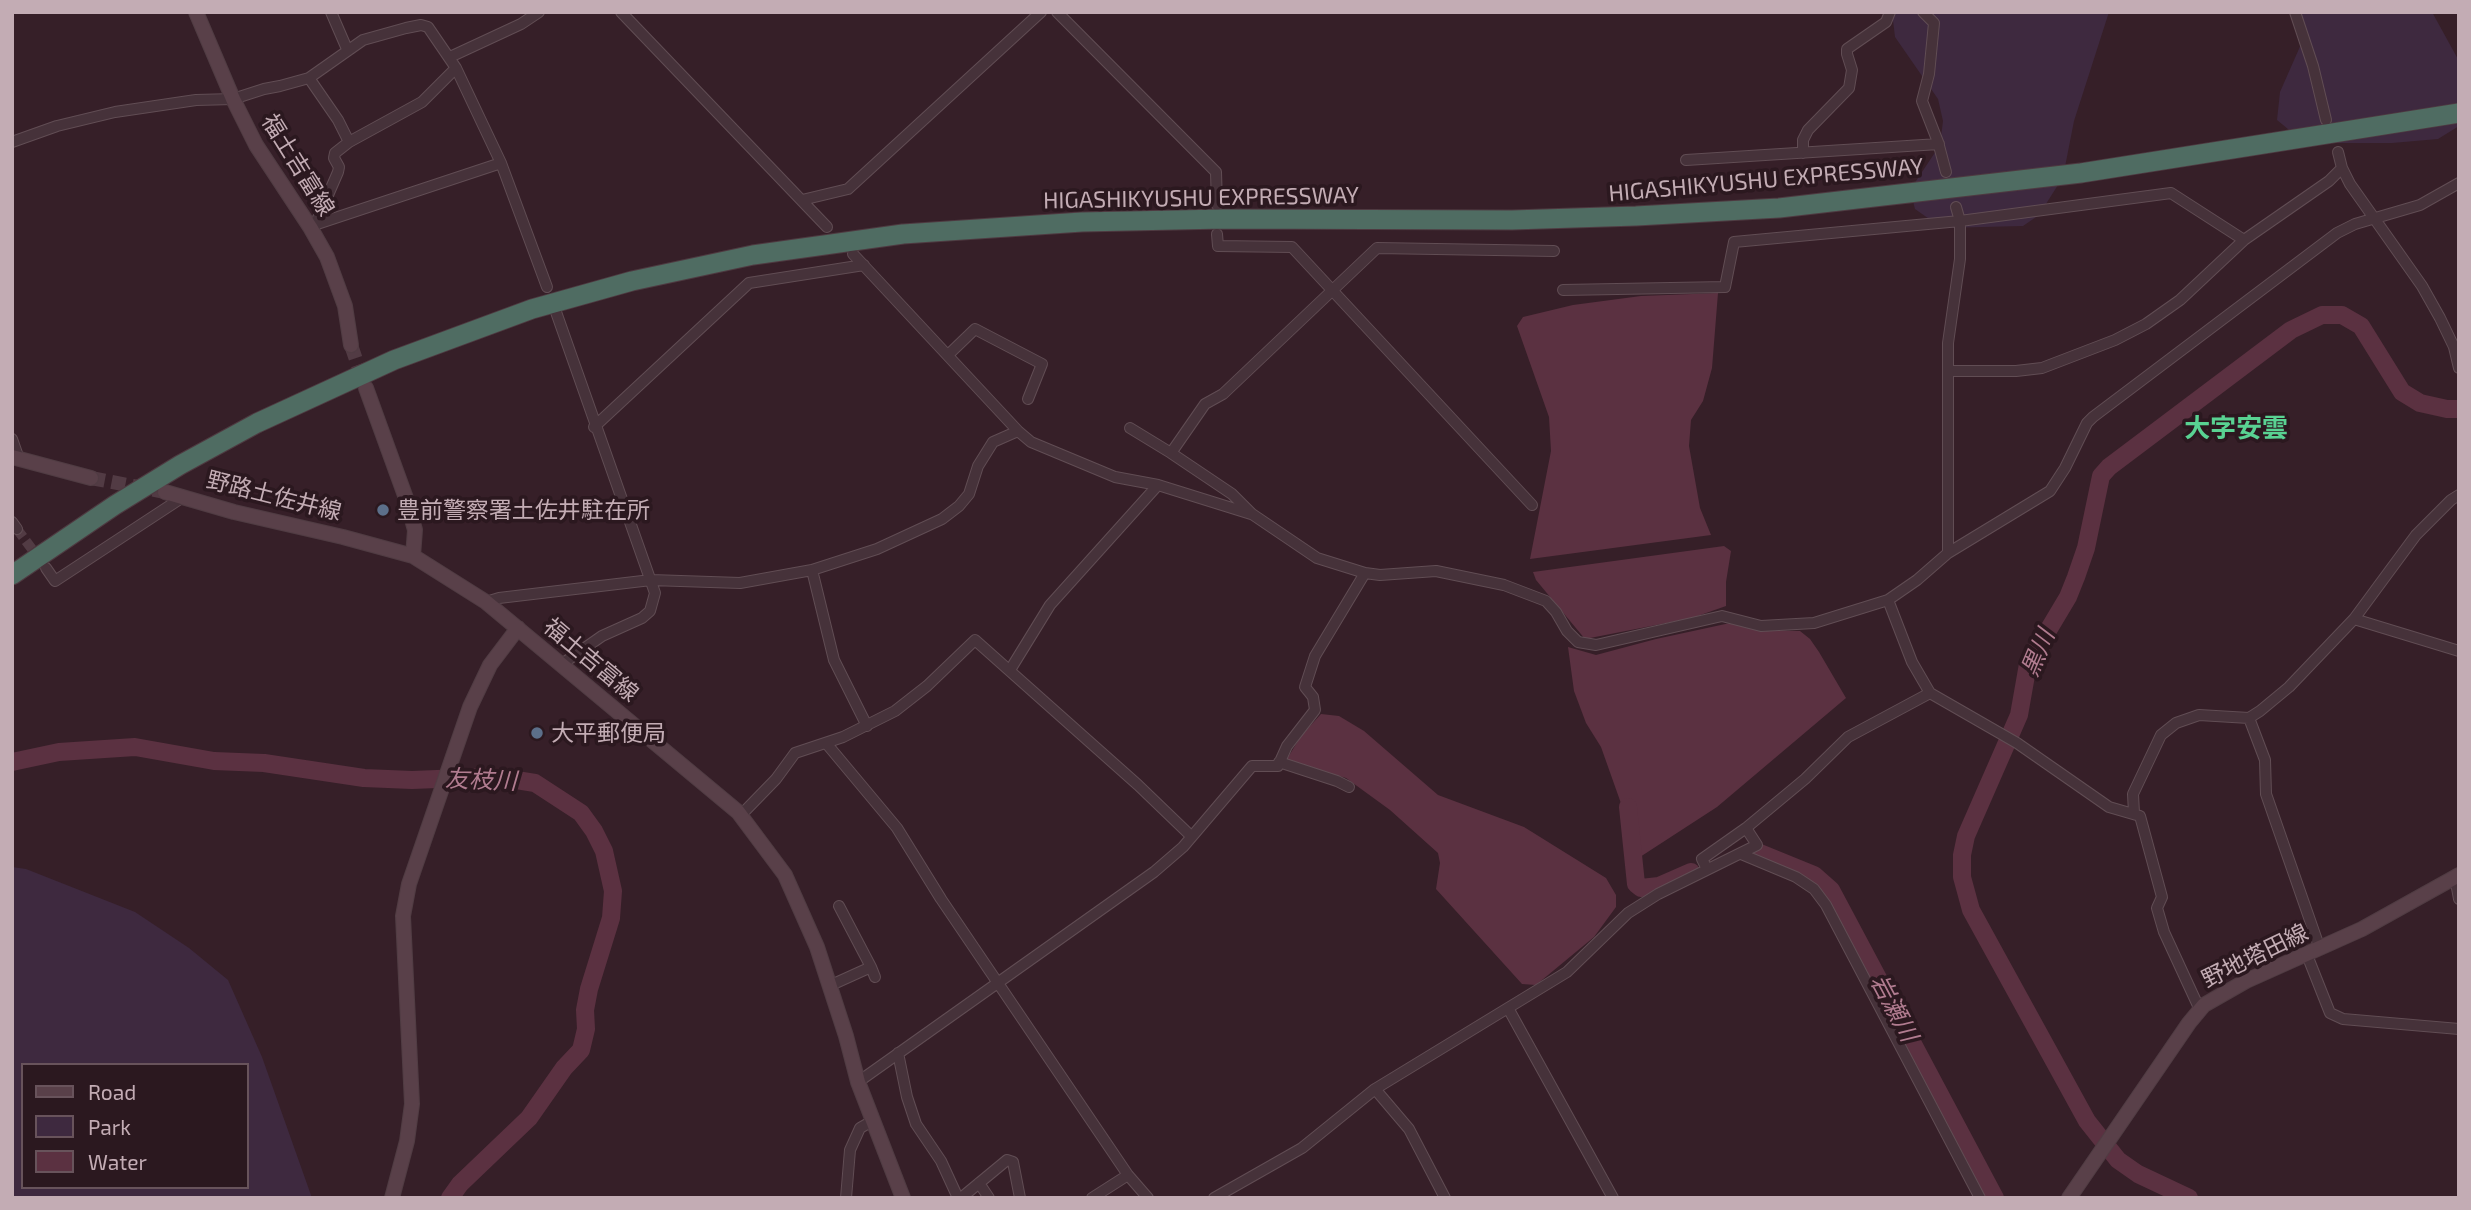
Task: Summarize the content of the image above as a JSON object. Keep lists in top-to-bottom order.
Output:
{
  "streets": {
    "highway": ["HIGASHIKYUSHU EXPRESSWAY"],
    "main road": ["福土吉富線", "野路土佐井線", "野地塔田線"]
  },
  "crossings": [
    ["福土吉富線", "野路土佐井線"]
  ],
  "districts": ["大字安雲"],
  "water": ["黒川", "友枝川", "岩瀬川"],
  "places": ["豊前警察署土佐井駐在所", "大平郵便局"],
  "legend": ["Road", "Park", "Water"]
}
